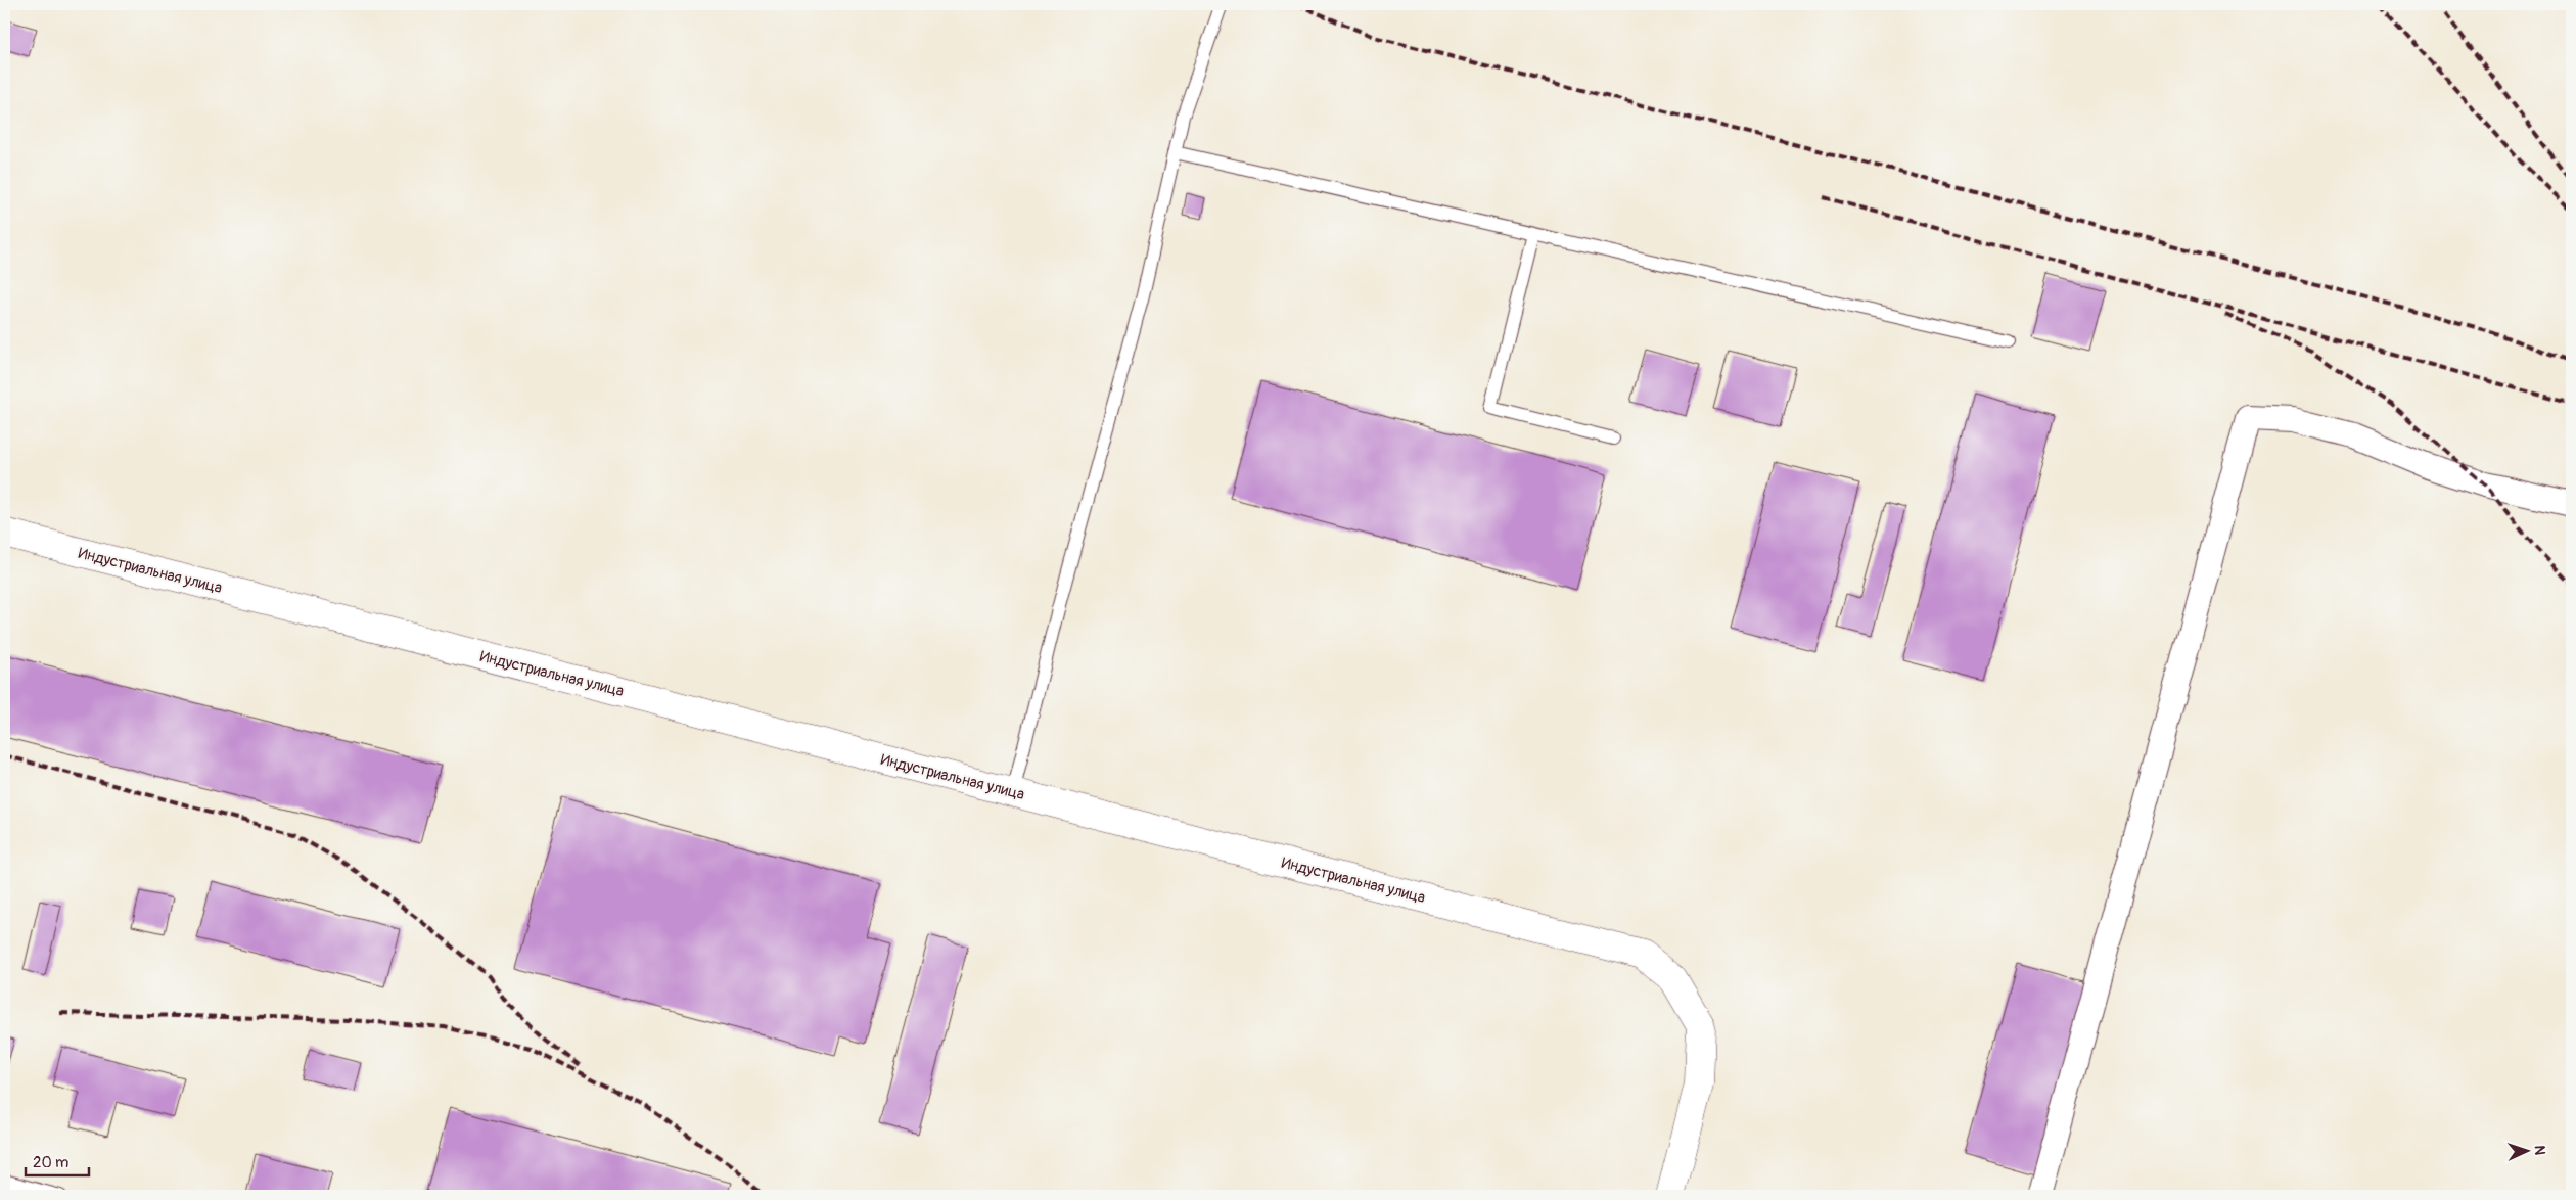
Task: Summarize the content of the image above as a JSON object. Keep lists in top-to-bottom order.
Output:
{
  "streets": {
    "street": ["Индустриальная улица"]
  },
  "scale_bar": "20 m",
  "north": "right"
}
